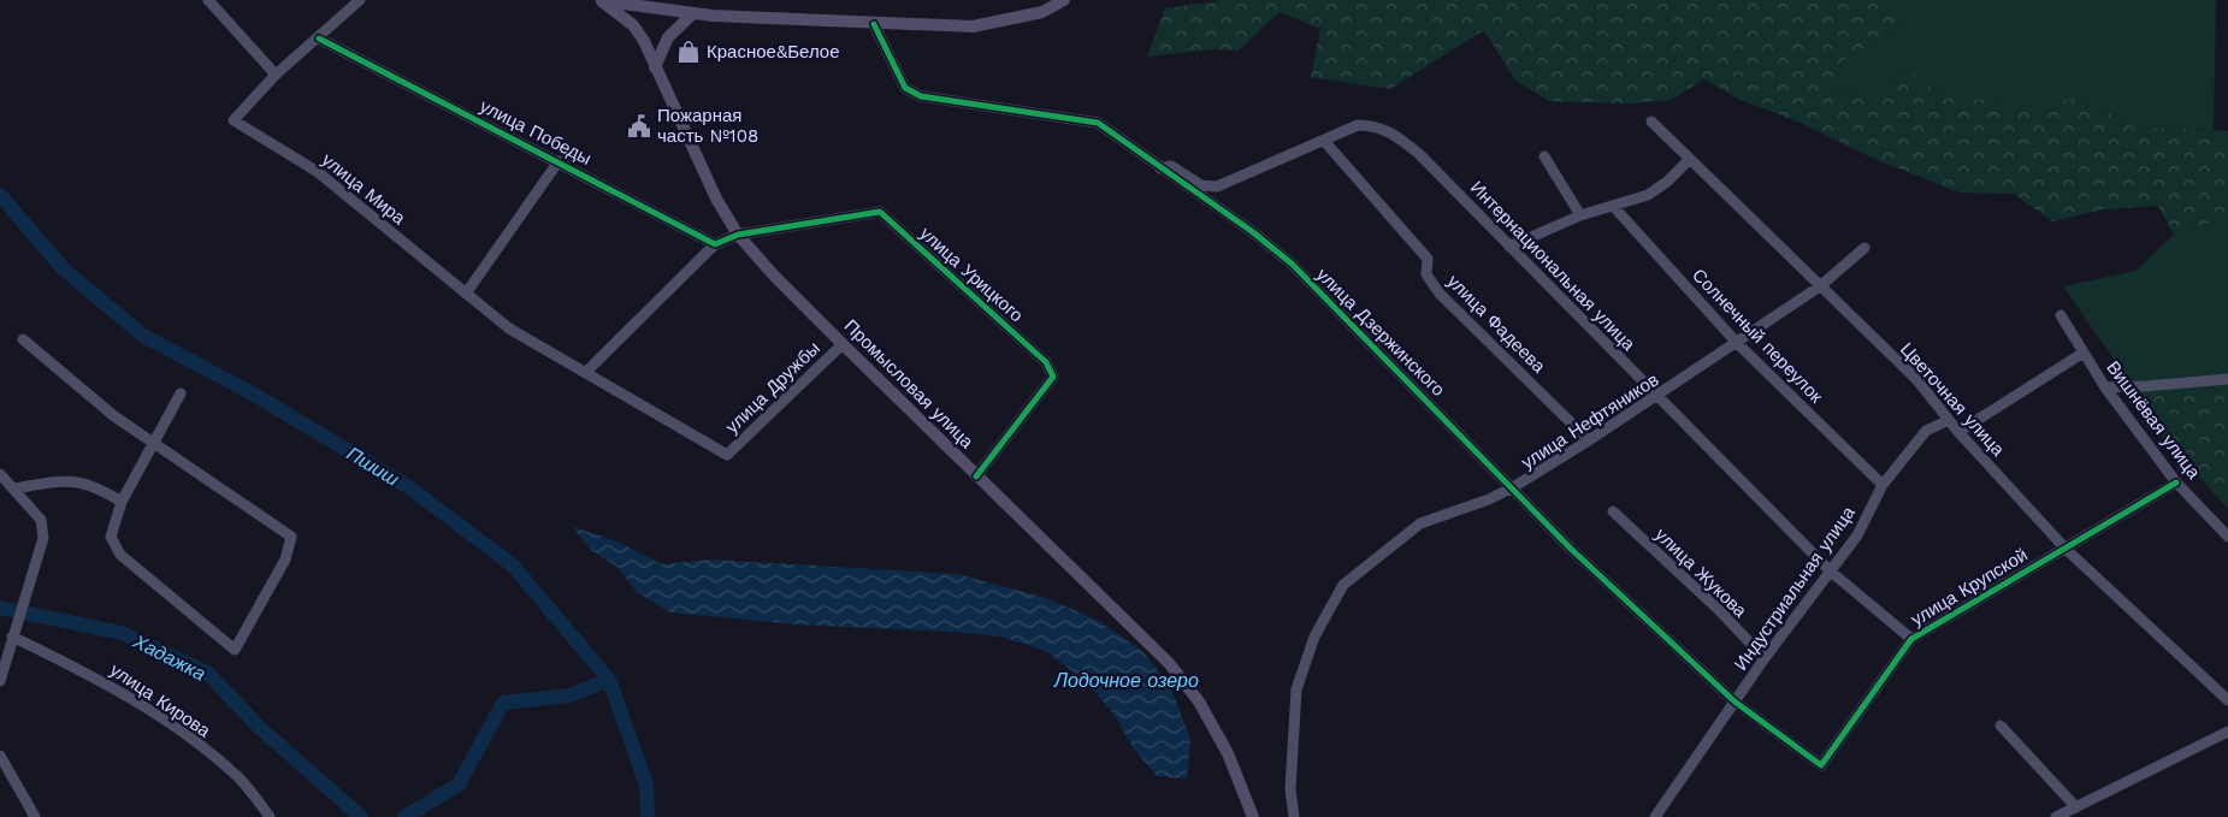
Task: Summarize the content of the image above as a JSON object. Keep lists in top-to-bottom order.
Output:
{
  "streets": {
    "main road": ["Промысловая улица"],
    "street": [
      "улица Победы",
      "улица Мира",
      "Интернациональная улица",
      "улица Урицкого",
      "улица Фадеева",
      "улица Дзержинского",
      "Солнечный переулок",
      "улица Дружбы",
      "Цветочная улица",
      "Вишнёвая улица",
      "улица Нефтяников",
      "улица Жукова",
      "улица Крупской",
      "Индустриальная улица",
      "улица Кирова"
    ]
  },
  "crossings": [
    ["улица Мира", "улица Дружбы"],
    ["Интернациональная улица", "улица Фадеева"],
    ["Интернациональная улица", "улица Нефтяников"],
    ["Интернациональная улица", "улица Крупской"],
    ["Интернациональная улица", "Индустриальная улица"],
    ["улица Урицкого", "Промысловая улица"],
    ["улица Фадеева", "улица Нефтяников"],
    ["улица Дзержинского", "улица Нефтяников"],
    ["улица Дзержинского", "улица Крупской"],
    ["улица Дзержинского", "Индустриальная улица"],
    ["Солнечный переулок", "улица Нефтяников"],
    ["Солнечный переулок", "Индустриальная улица"],
    ["Промысловая улица", "улица Дружбы"],
    ["Цветочная улица", "улица Нефтяников"],
    ["Цветочная улица", "улица Крупской"],
    ["Цветочная улица", "Индустриальная улица"],
    ["Вишнёвая улица", "улица Крупской"],
    ["улица Жукова", "Индустриальная улица"]
  ],
  "water": ["Пшиш", "Хадажка", "Лодочное озеро"],
  "places": {
    "shop": ["Красное&Белое"],
    "public building": ["Пожарная часть №108"]
  }
}
